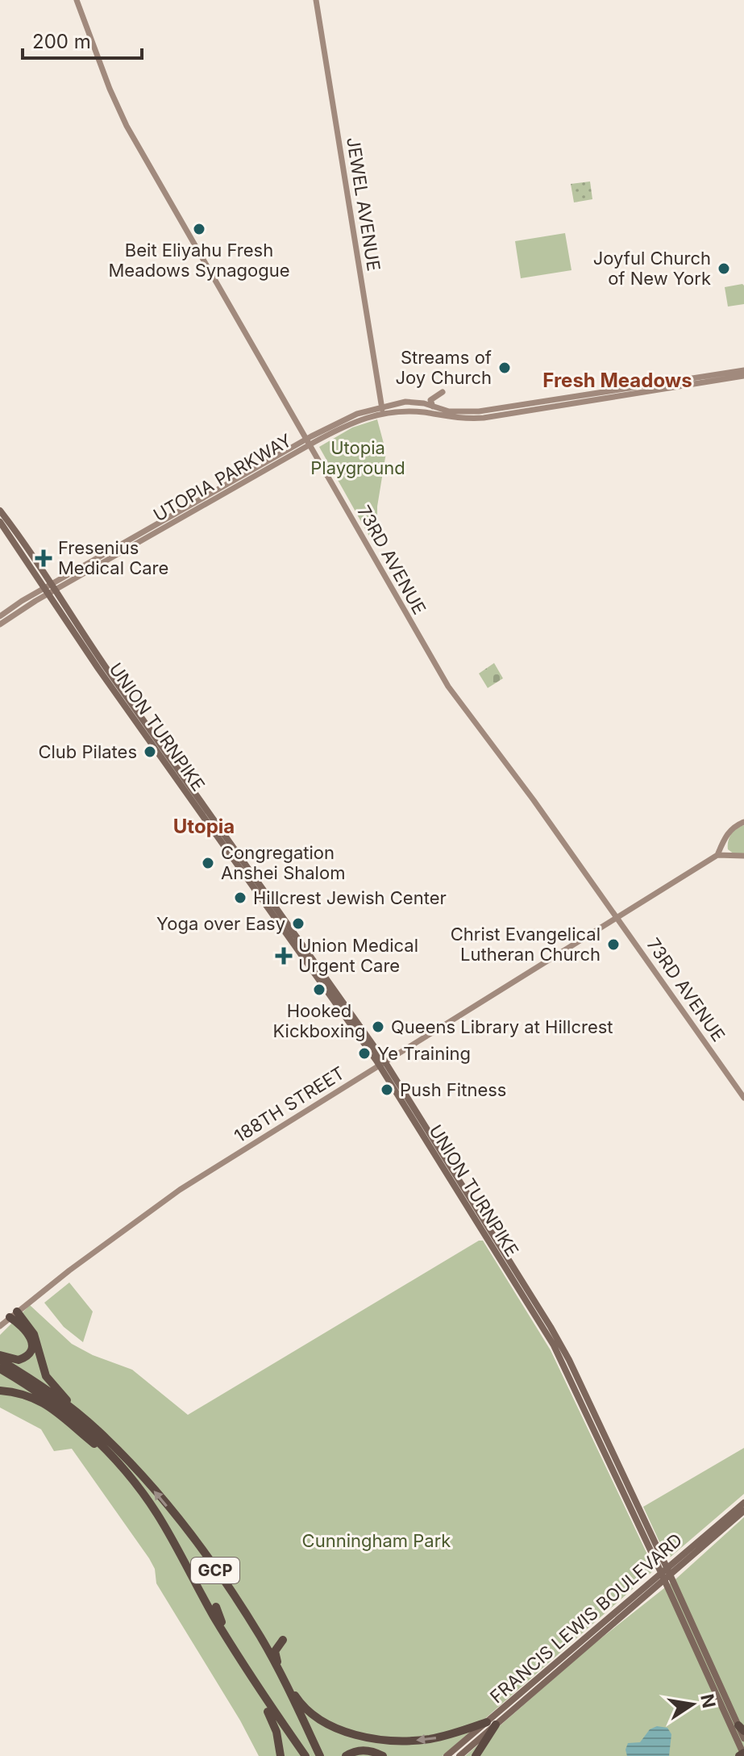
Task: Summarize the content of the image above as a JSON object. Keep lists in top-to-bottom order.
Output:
{
  "streets": {
    "highway": ["GCP"],
    "main road": ["UNION TURNPIKE", "FRANCIS LEWIS BOULEVARD"],
    "street": [
      "JEWEL AVENUE",
      "UTOPIA PARKWAY",
      "73RD AVENUE",
      "188TH STREET"
    ]
  },
  "crossings": [
    ["JEWEL AVENUE", "UTOPIA PARKWAY"],
    ["UTOPIA PARKWAY", "73RD AVENUE"],
    ["UTOPIA PARKWAY", "UNION TURNPIKE"],
    ["73RD AVENUE", "188TH STREET"],
    ["UNION TURNPIKE", "188TH STREET"],
    ["UNION TURNPIKE", "FRANCIS LEWIS BOULEVARD"]
  ],
  "districts": ["Fresh Meadows", "Utopia"],
  "parks": ["Utopia Playground", "Cunningham Park"],
  "places": {
    "other": [
      "Beit Eliyahu Fresh Meadows Synagogue",
      "Joyful Church of New York",
      "Streams of Joy Church",
      "Club Pilates",
      "Congregation Anshei Shalom",
      "Hillcrest Jewish Center",
      "Yoga over Easy",
      "Christ Evangelical Lutheran Church",
      "Hooked Kickboxing",
      "Queens Library at Hillcrest",
      "Ye Training",
      "Push Fitness"
    ],
    "health": ["Fresenius Medical Care", "Union Medical Urgent Care"]
  },
  "scale_bar": "200 m",
  "north": "right"
}
